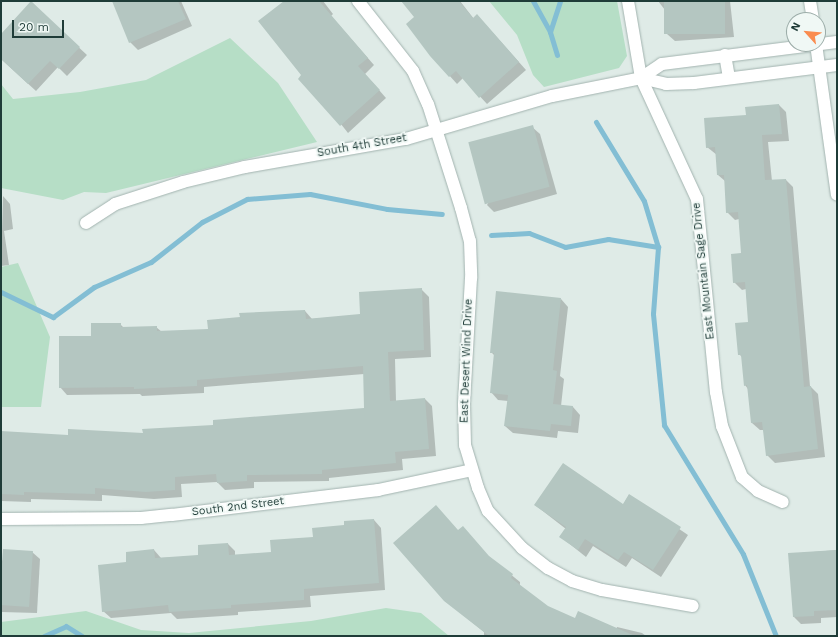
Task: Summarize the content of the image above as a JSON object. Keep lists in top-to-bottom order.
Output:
{
  "streets": {
    "street": [
      "South 4th Street",
      "East Mountain Sage Drive",
      "East Desert Wind Drive",
      "South 2nd Street"
    ]
  },
  "crossings": [
    ["South 4th Street", "East Mountain Sage Drive"],
    ["South 4th Street", "East Desert Wind Drive"],
    ["East Desert Wind Drive", "South 2nd Street"]
  ],
  "scale_bar": "20 m",
  "north": "top left"
}
